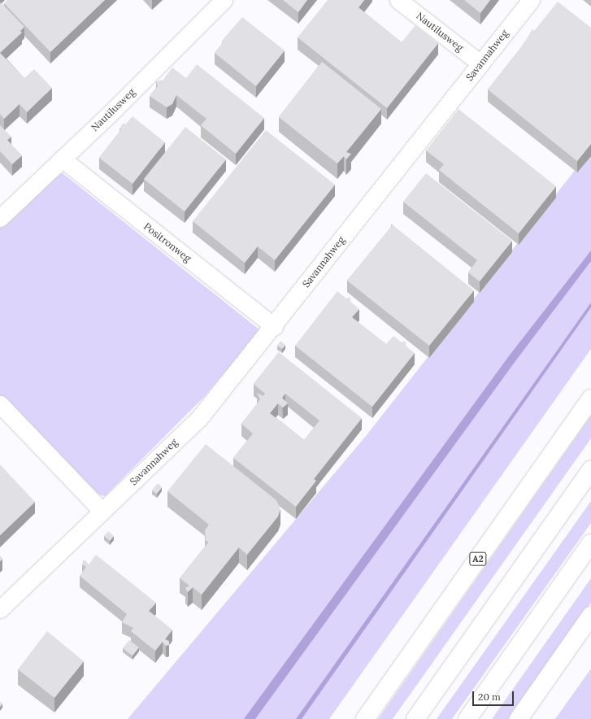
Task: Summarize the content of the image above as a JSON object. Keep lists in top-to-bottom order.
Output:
{
  "streets": {
    "highway": ["A2"],
    "street": ["Nautilusweg", "Savannahweg", "Positronweg"]
  },
  "crossings": [
    ["Nautilusweg", "Savannahweg"],
    ["Nautilusweg", "Positronweg"],
    ["Savannahweg", "Positronweg"]
  ],
  "scale_bar": "20 m"
}
